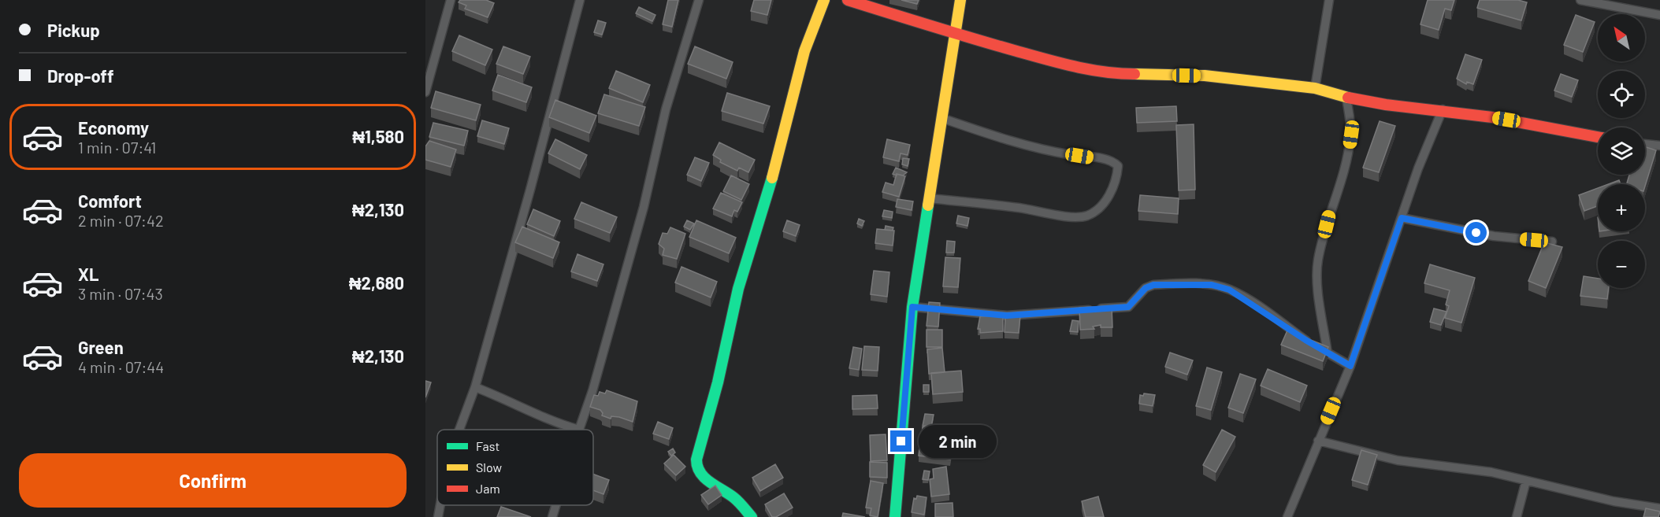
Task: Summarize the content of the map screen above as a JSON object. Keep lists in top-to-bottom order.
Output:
{
  "legend": ["Fast", "Slow", "Jam"],
  "north": "top left",
  "page": {
    "banner": ["Pickup", "Drop-off"],
    "map_buttons": ["+", "−"],
    "list": [
      {
        "name": "Economy",
        "note": "1 min · 07:41",
        "value": "₦1,580"
      },
      {
        "name": "Comfort",
        "note": "2 min · 07:42",
        "value": "₦2,130"
      },
      {
        "name": "XL",
        "note": "3 min · 07:43",
        "value": "₦2,680"
      },
      {
        "name": "Green",
        "note": "4 min · 07:44",
        "value": "₦2,130"
      }
    ],
    "bubble": "2 min",
    "buttons": "Confirm"
  }
}
